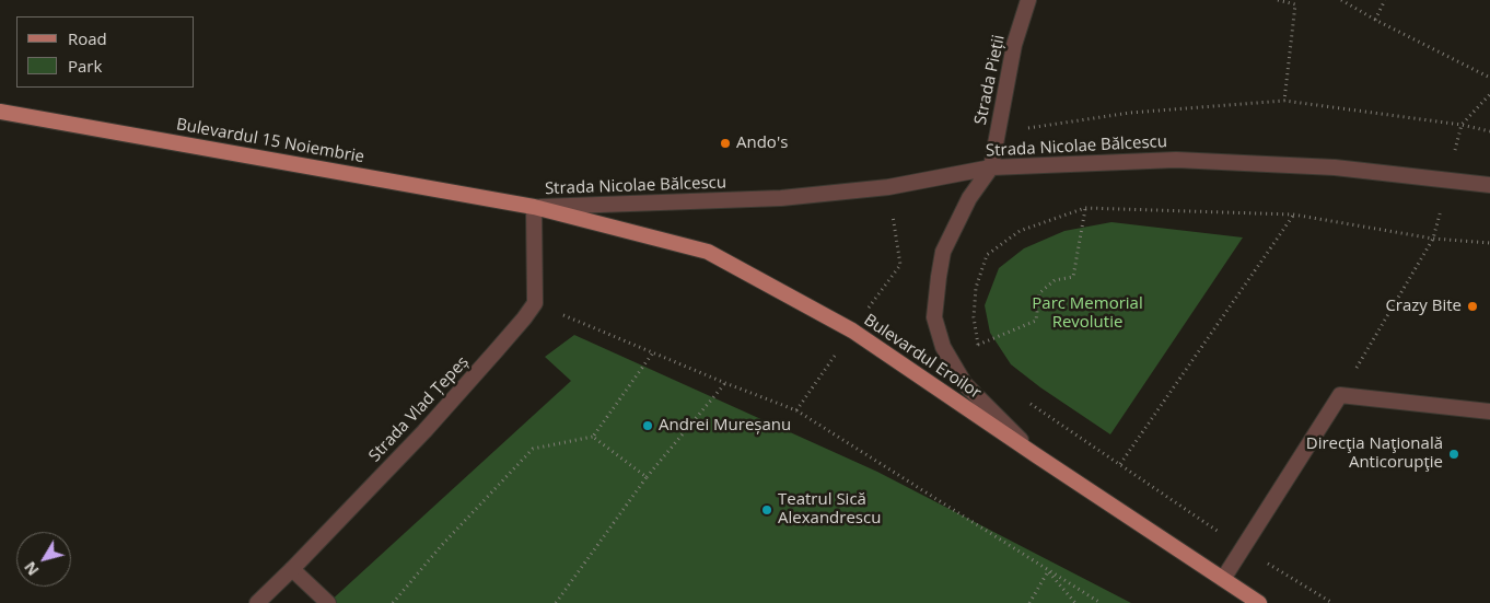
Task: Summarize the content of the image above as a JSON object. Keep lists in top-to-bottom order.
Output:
{
  "streets": {
    "main road": ["Bulevardul 15 Noiembrie", "Bulevardul Eroilor"],
    "street": ["Strada Pieții", "Strada Nicolae Bălcescu", "Strada Vlad Țepeș"]
  },
  "crossings": [
    ["Strada Pieții", "Strada Nicolae Bălcescu"],
    ["Bulevardul 15 Noiembrie", "Strada Nicolae Bălcescu"],
    ["Bulevardul 15 Noiembrie", "Bulevardul Eroilor"],
    ["Strada Nicolae Bălcescu", "Bulevardul Eroilor"]
  ],
  "parks": ["Parc Memorial Revolutie"],
  "places": [
    "Ando's",
    "Crazy Bite",
    "Andrei Mureșanu",
    "Direcţia Naţională Anticorupţie",
    "Teatrul Sică Alexandrescu"
  ],
  "legend": ["Road", "Park"],
  "north": "bottom left"
}
